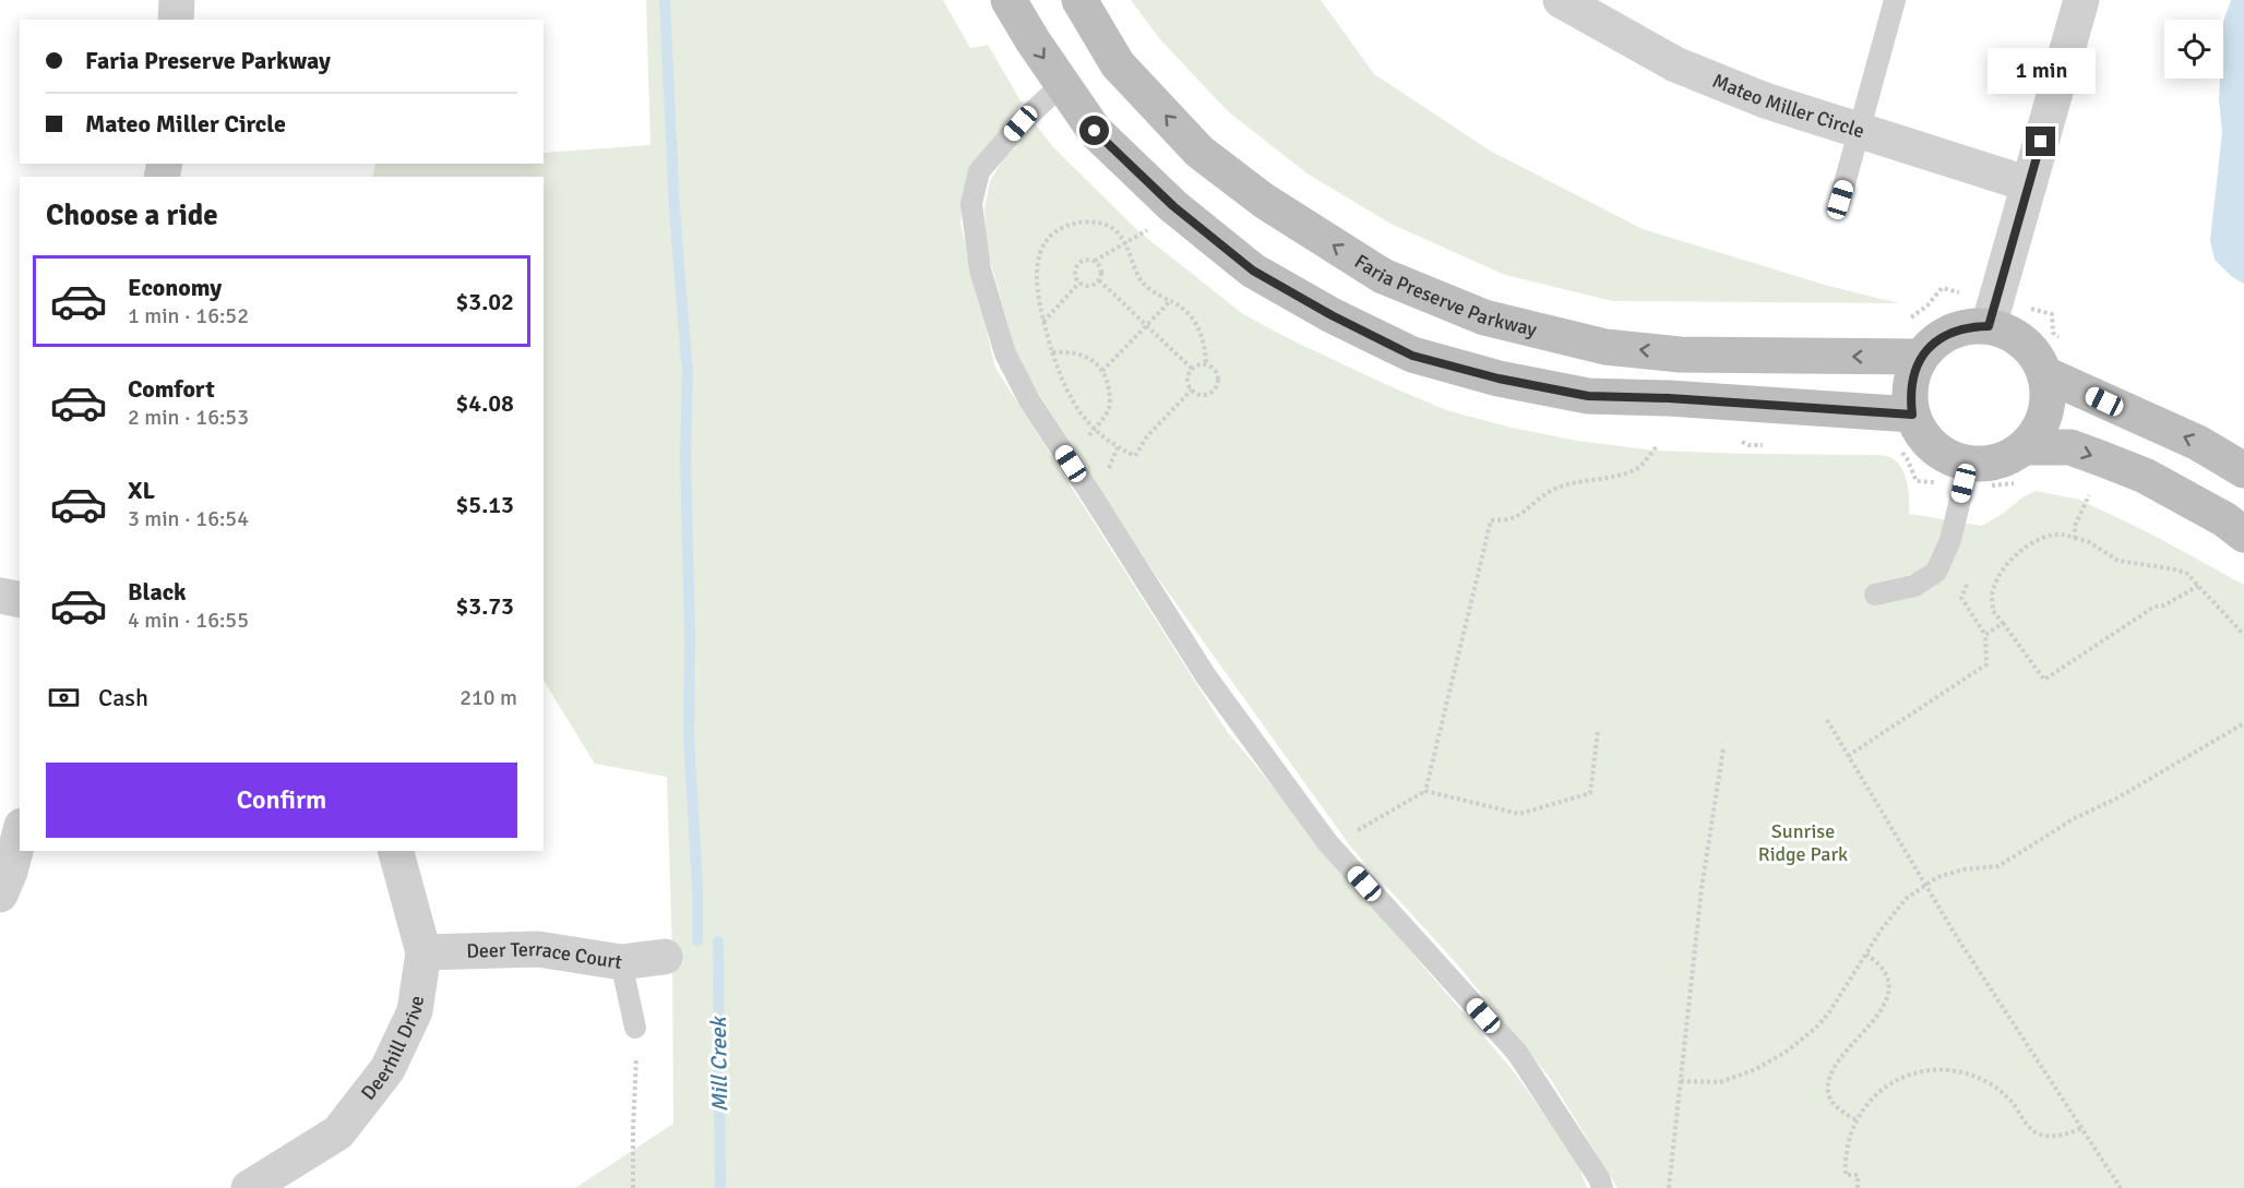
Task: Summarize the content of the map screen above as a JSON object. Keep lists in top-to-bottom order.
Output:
{
  "streets": {
    "street": [
      "Mateo Miller Circle",
      "Faria Preserve Parkway",
      "Deer Terrace Court",
      "Deerhill Drive"
    ]
  },
  "crossings": [
    ["Deer Terrace Court", "Deerhill Drive"]
  ],
  "water": ["Mill Creek"],
  "parks": ["Sunrise Ridge Park"],
  "page": {
    "banner": ["Faria Preserve Parkway", "Mateo Miller Circle"],
    "bubble": "1 min",
    "heading": "Choose a ride",
    "list": [
      {
        "name": "Economy",
        "note": "1 min · 16:52",
        "value": "$3.02"
      },
      {
        "name": "Comfort",
        "note": "2 min · 16:53",
        "value": "$4.08"
      },
      {
        "name": "XL",
        "note": "3 min · 16:54",
        "value": "$5.13"
      },
      {
        "name": "Black",
        "note": "4 min · 16:55",
        "value": "$3.73"
      }
    ],
    "pay": ["Cash", "210 m"],
    "buttons": "Confirm"
  }
}
